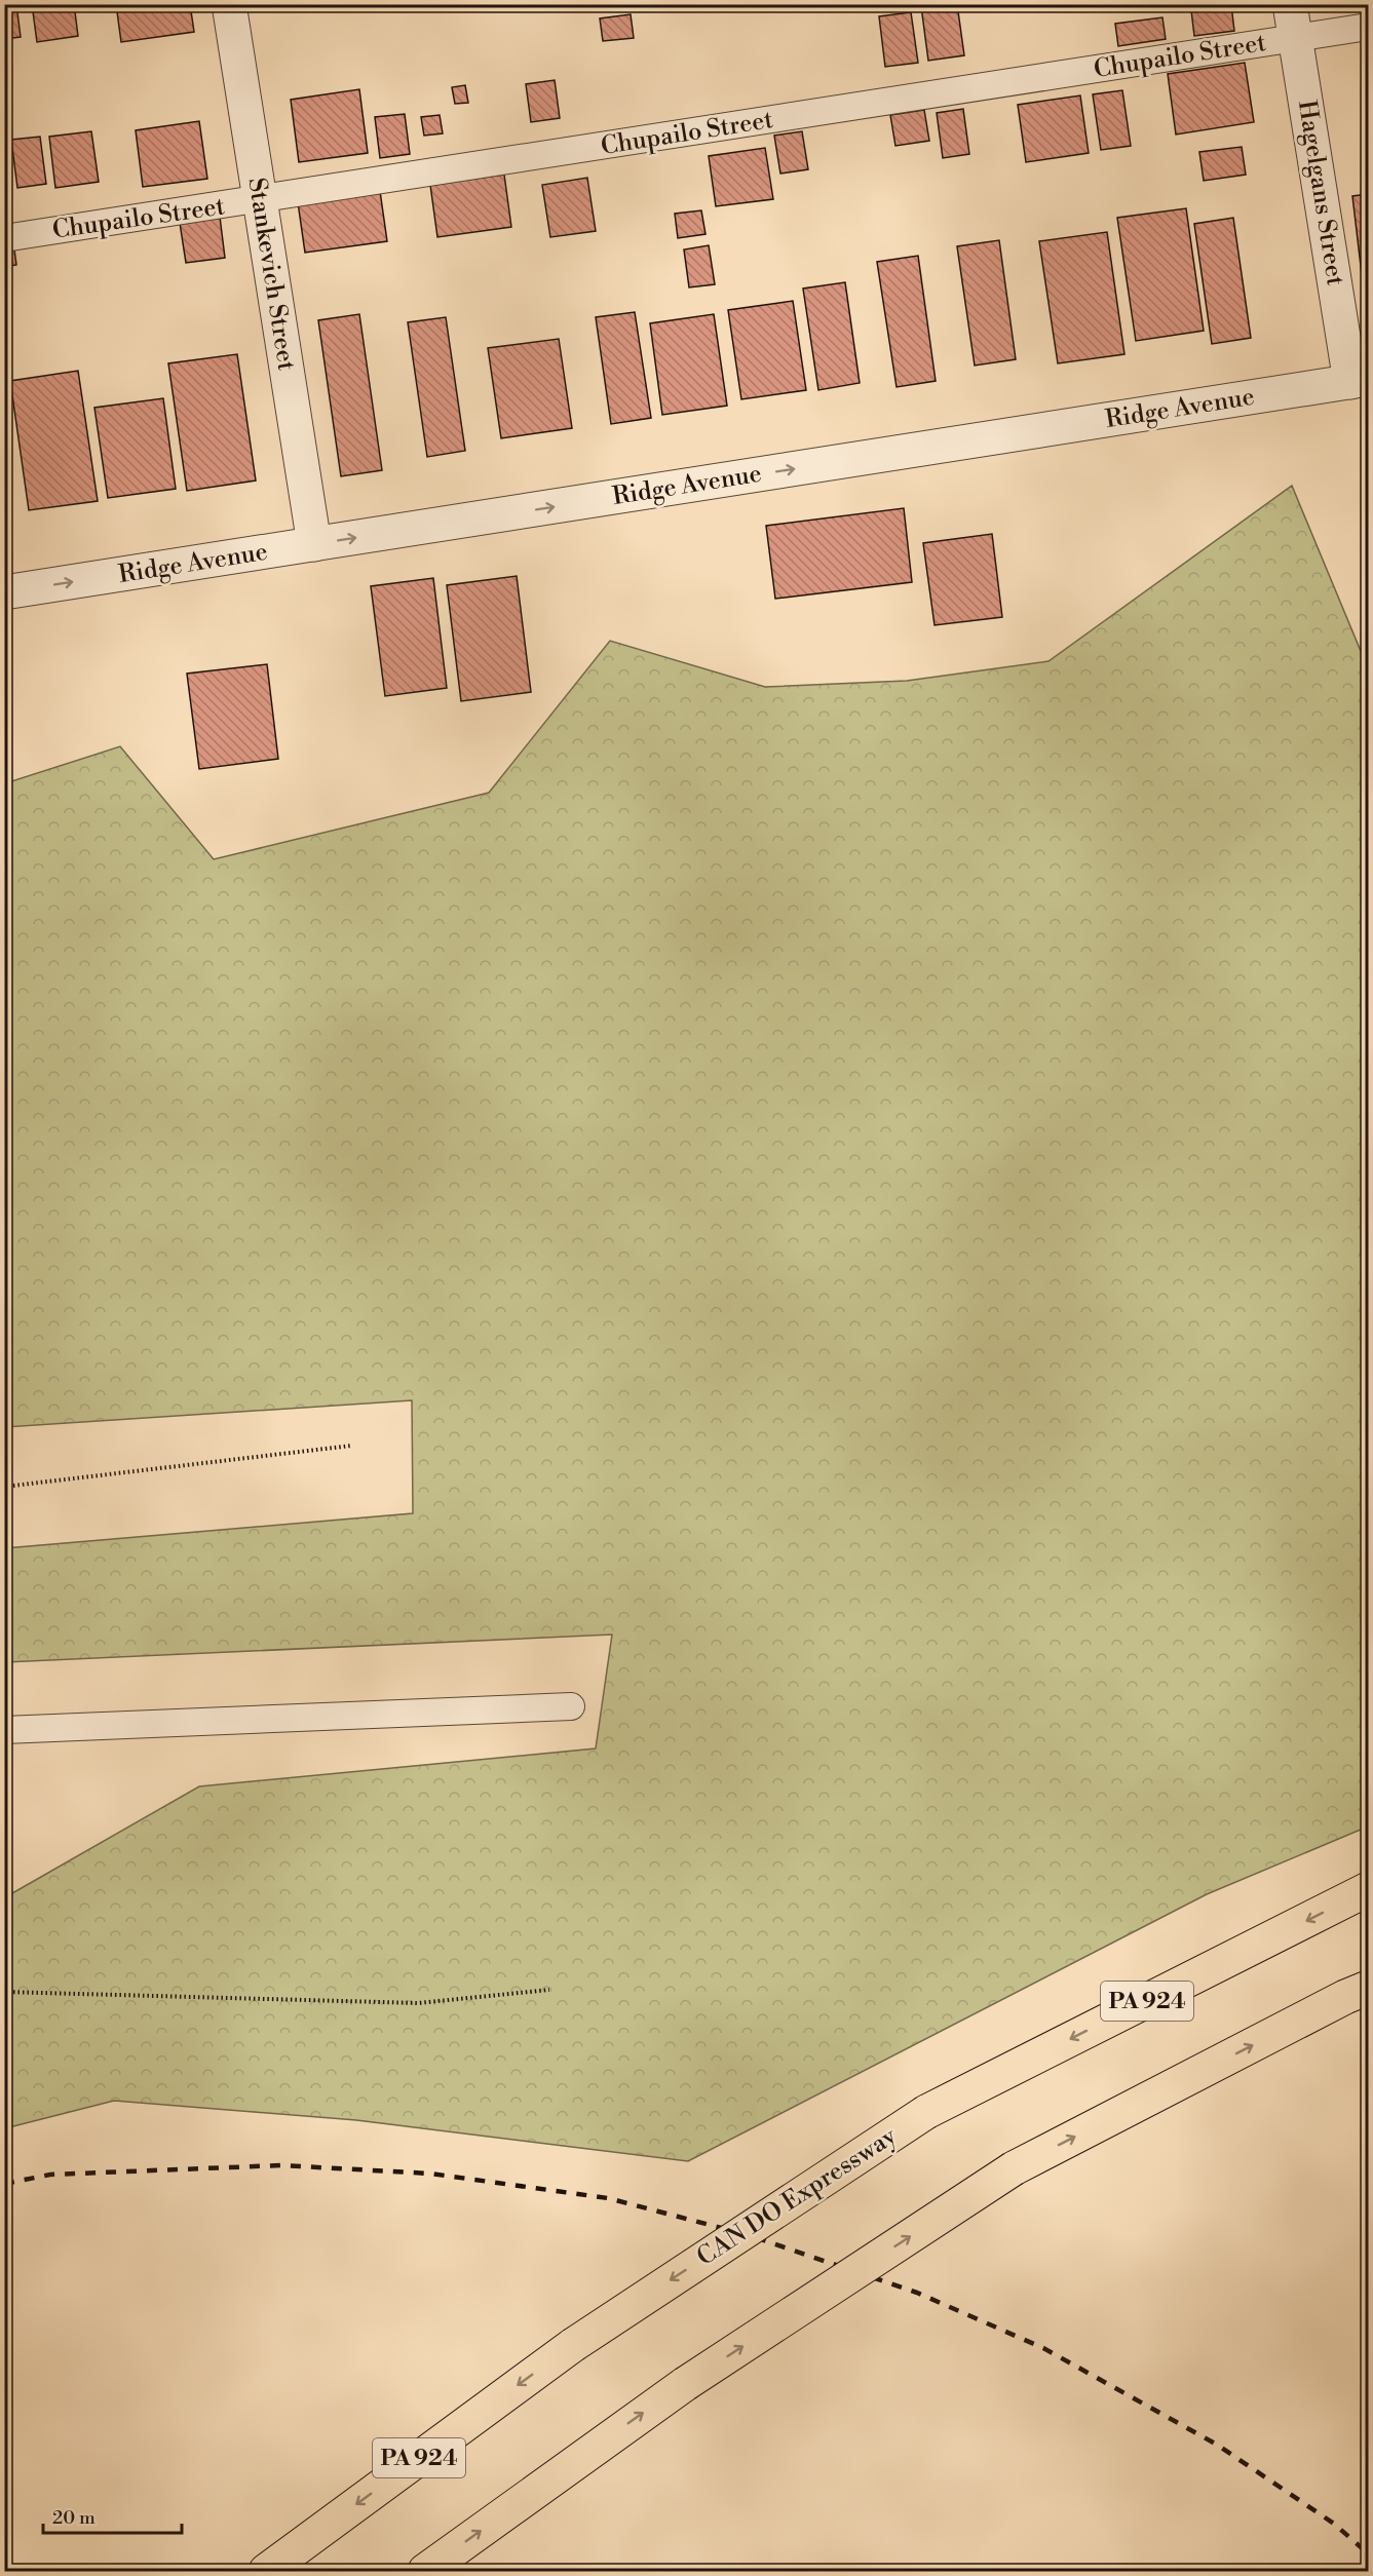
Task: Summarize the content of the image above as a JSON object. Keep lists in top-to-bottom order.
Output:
{
  "streets": {
    "main road": ["PA 924", "CAN DO Expressway"],
    "street": ["Hagelgans Street", "Stankevich Street", "Ridge Avenue"],
    "lane": ["Chupailo Street"]
  },
  "crossings": [
    ["Chupailo Street", "Hagelgans Street"],
    ["Chupailo Street", "Stankevich Street"],
    ["Hagelgans Street", "Ridge Avenue"],
    ["Stankevich Street", "Ridge Avenue"]
  ],
  "one_way": ["Ridge Avenue"],
  "scale_bar": "20 m"
}
